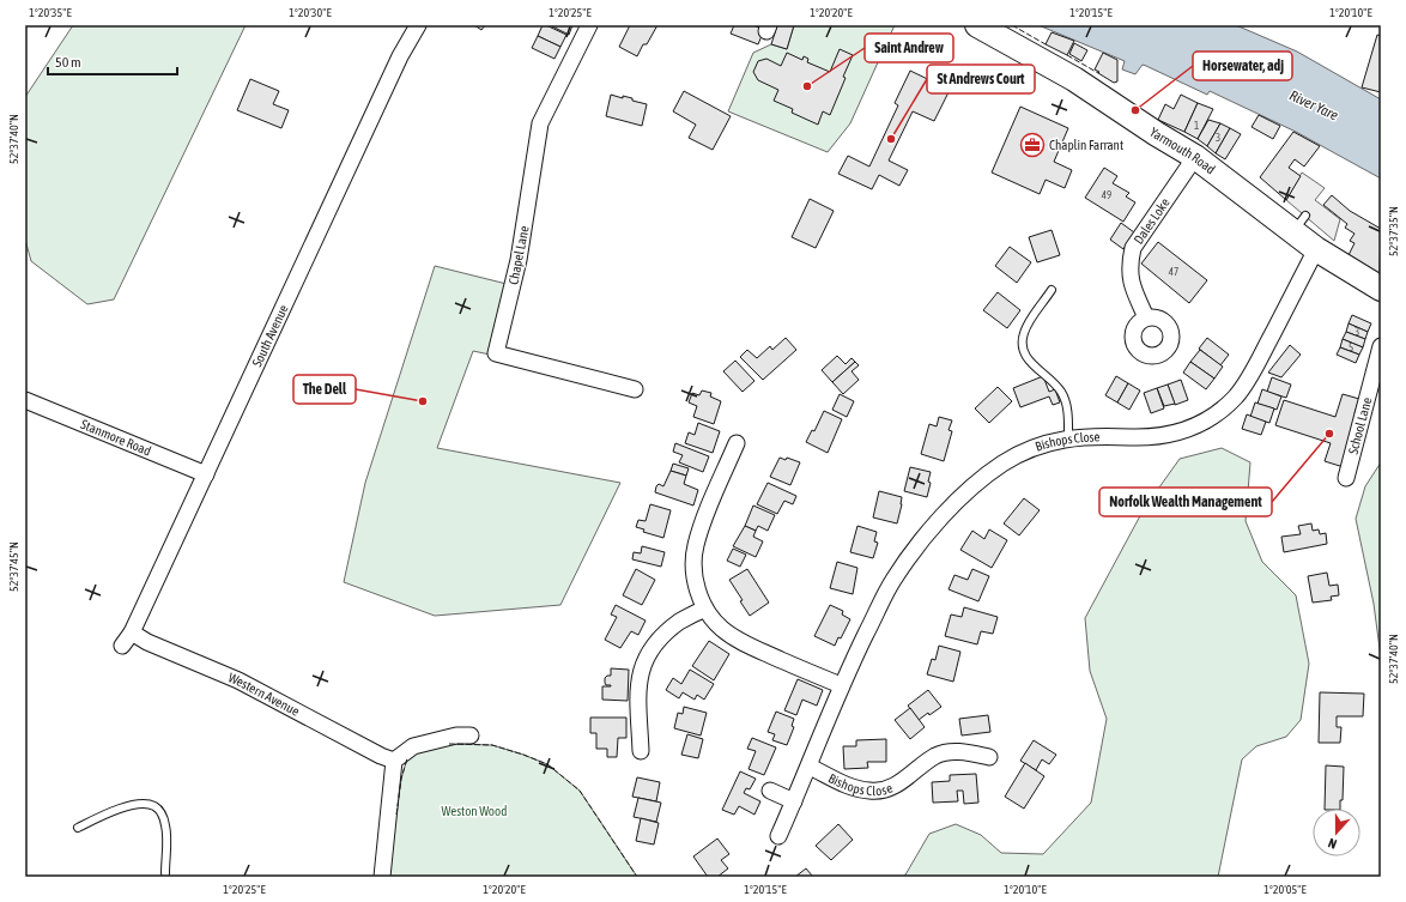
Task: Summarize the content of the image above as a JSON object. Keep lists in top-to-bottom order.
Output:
{
  "streets": {
    "main road": ["Yarmouth Road"],
    "street": [
      "Dales Loke",
      "Chapel Lane",
      "South Avenue",
      "School Lane",
      "Stanmore Road",
      "Bishops Close",
      "Western Avenue"
    ]
  },
  "crossings": [
    ["Yarmouth Road", "Dales Loke"],
    ["Yarmouth Road", "Bishops Close"],
    ["South Avenue", "Stanmore Road"],
    ["South Avenue", "Western Avenue"]
  ],
  "water": ["River Yare"],
  "parks": ["Weston Wood"],
  "places": {
    "other": [
      "Saint Andrew",
      "Horsewater, adj",
      "St Andrews Court",
      "The Dell",
      "Norfolk Wealth Management"
    ],
    "office": ["Chaplin Farrant"]
  },
  "house_numbers": [
    "1",
    "3",
    "49",
    "47",
    "3",
    "5"
  ],
  "scale_bar": "50 m",
  "north": "bottom",
  "coordinates": [
    "1°20'35\"E",
    "1°20'30\"E",
    "1°20'25\"E",
    "1°20'20\"E",
    "1°20'15\"E",
    "1°20'10\"E",
    "52°37'40\"N",
    "52°37'35\"N",
    "52°37'45\"N",
    "1°20'05\"E"
  ]
}
